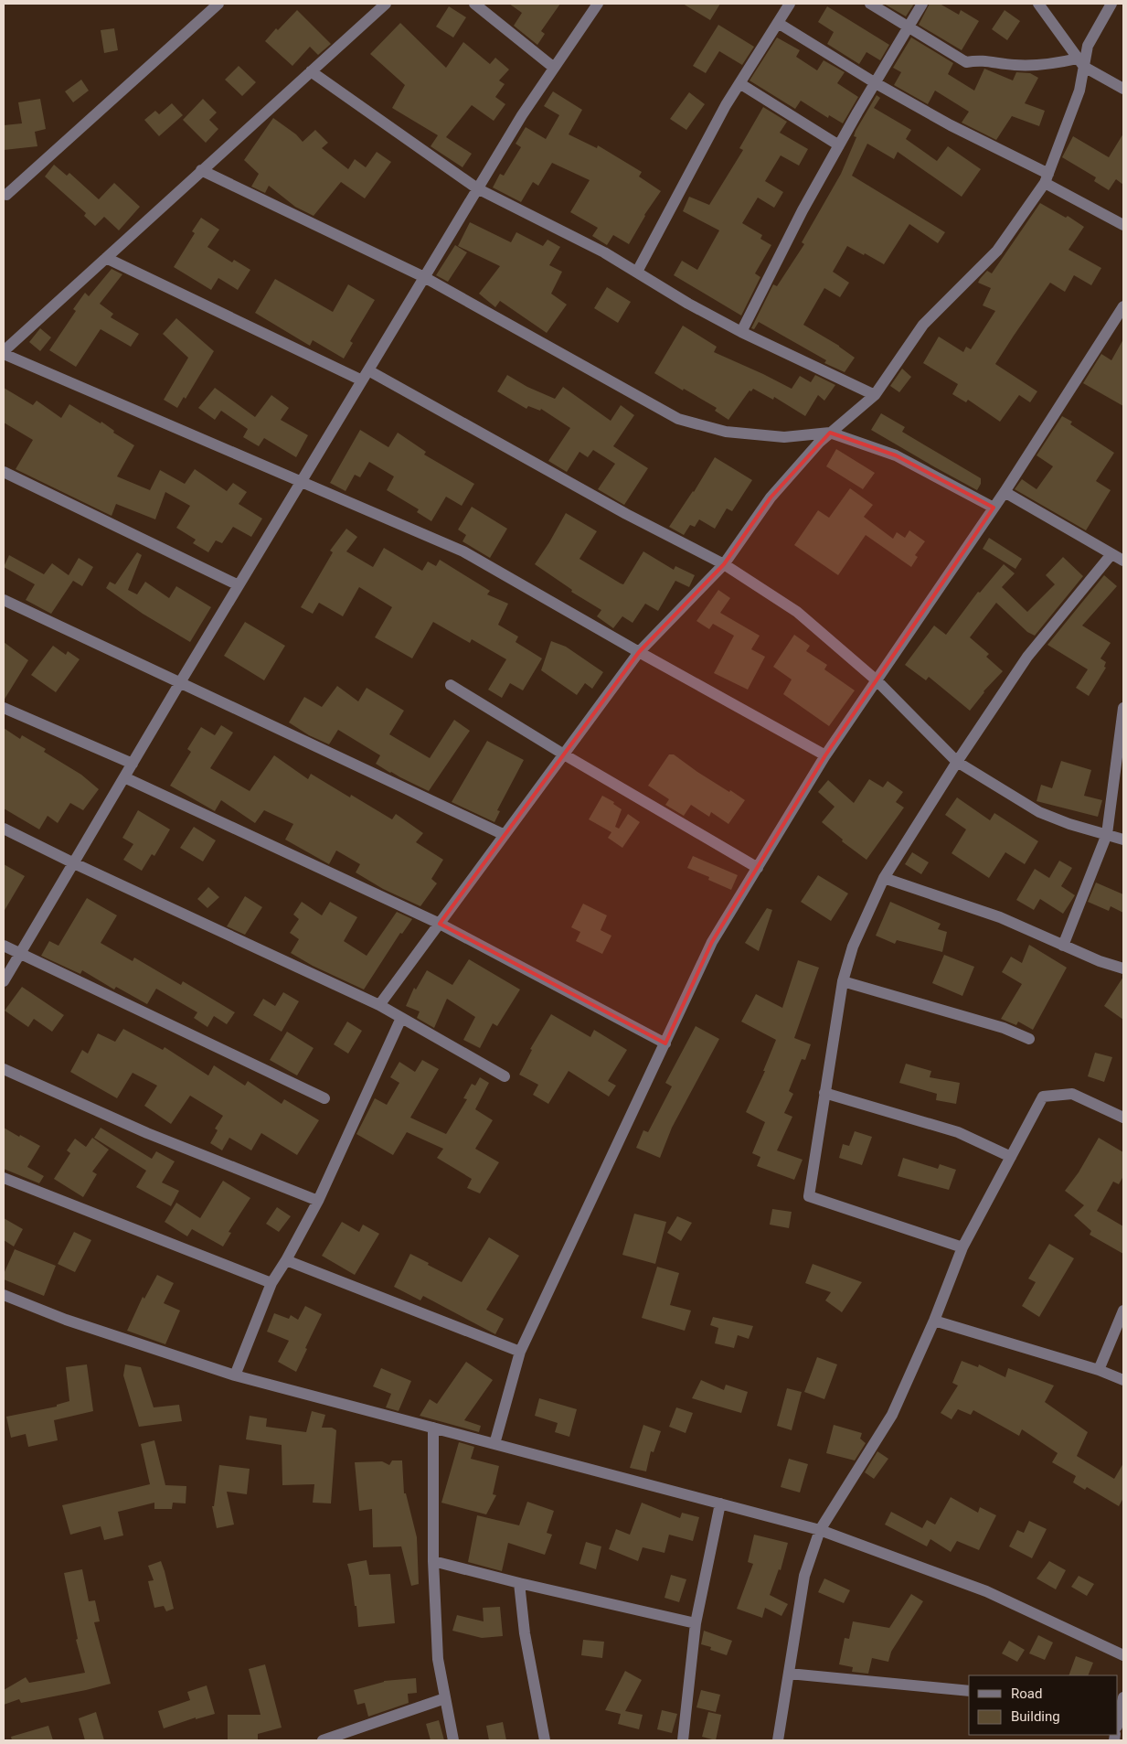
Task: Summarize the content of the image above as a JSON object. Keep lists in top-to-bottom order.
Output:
{
  "legend": ["Road", "Building"]
}
